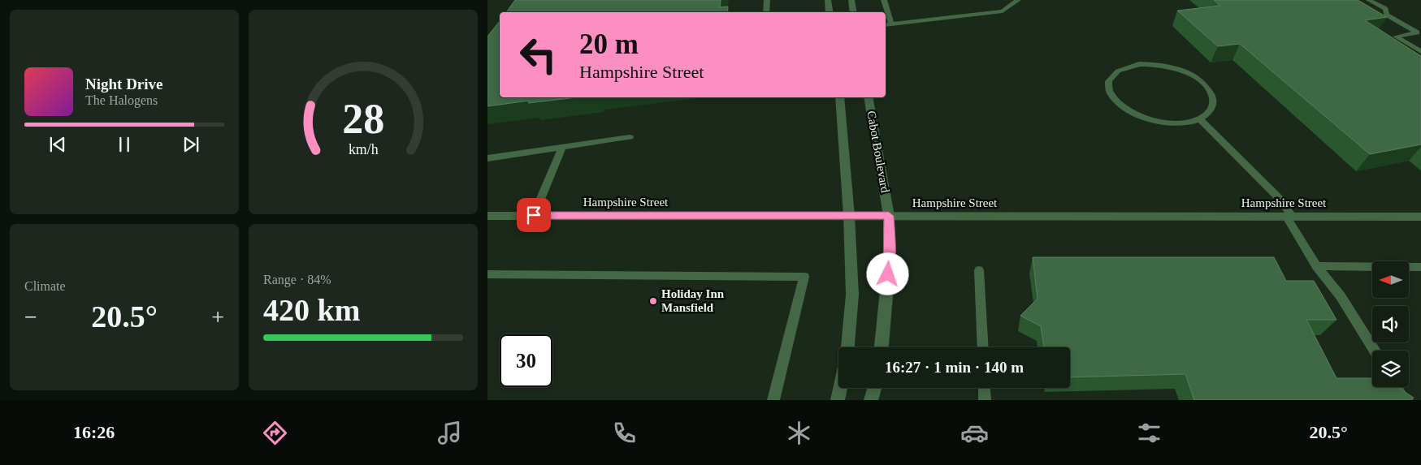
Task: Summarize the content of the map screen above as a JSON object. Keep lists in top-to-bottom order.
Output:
{
  "streets": {
    "street": ["Cabot Boulevard", "Hampshire Street"]
  },
  "crossings": [
    ["Cabot Boulevard", "Hampshire Street"]
  ],
  "places": ["Holiday Inn Mansfield"],
  "north": "left",
  "page": {
    "turn": ["20 m", "Hampshire Street"],
    "song": ["Night Drive", "The Halogens"],
    "tile": [
      "Climate",
      ["Range · 84%", "420 km"]
    ],
    "heat": ["−", "20.5°", "+"],
    "limit": "30",
    "trip": "16:27 · 1 min · 140 m",
    "tabs": ["16:26", "20.5°"],
    "gauge": ["28", "km/h"]
  }
}
